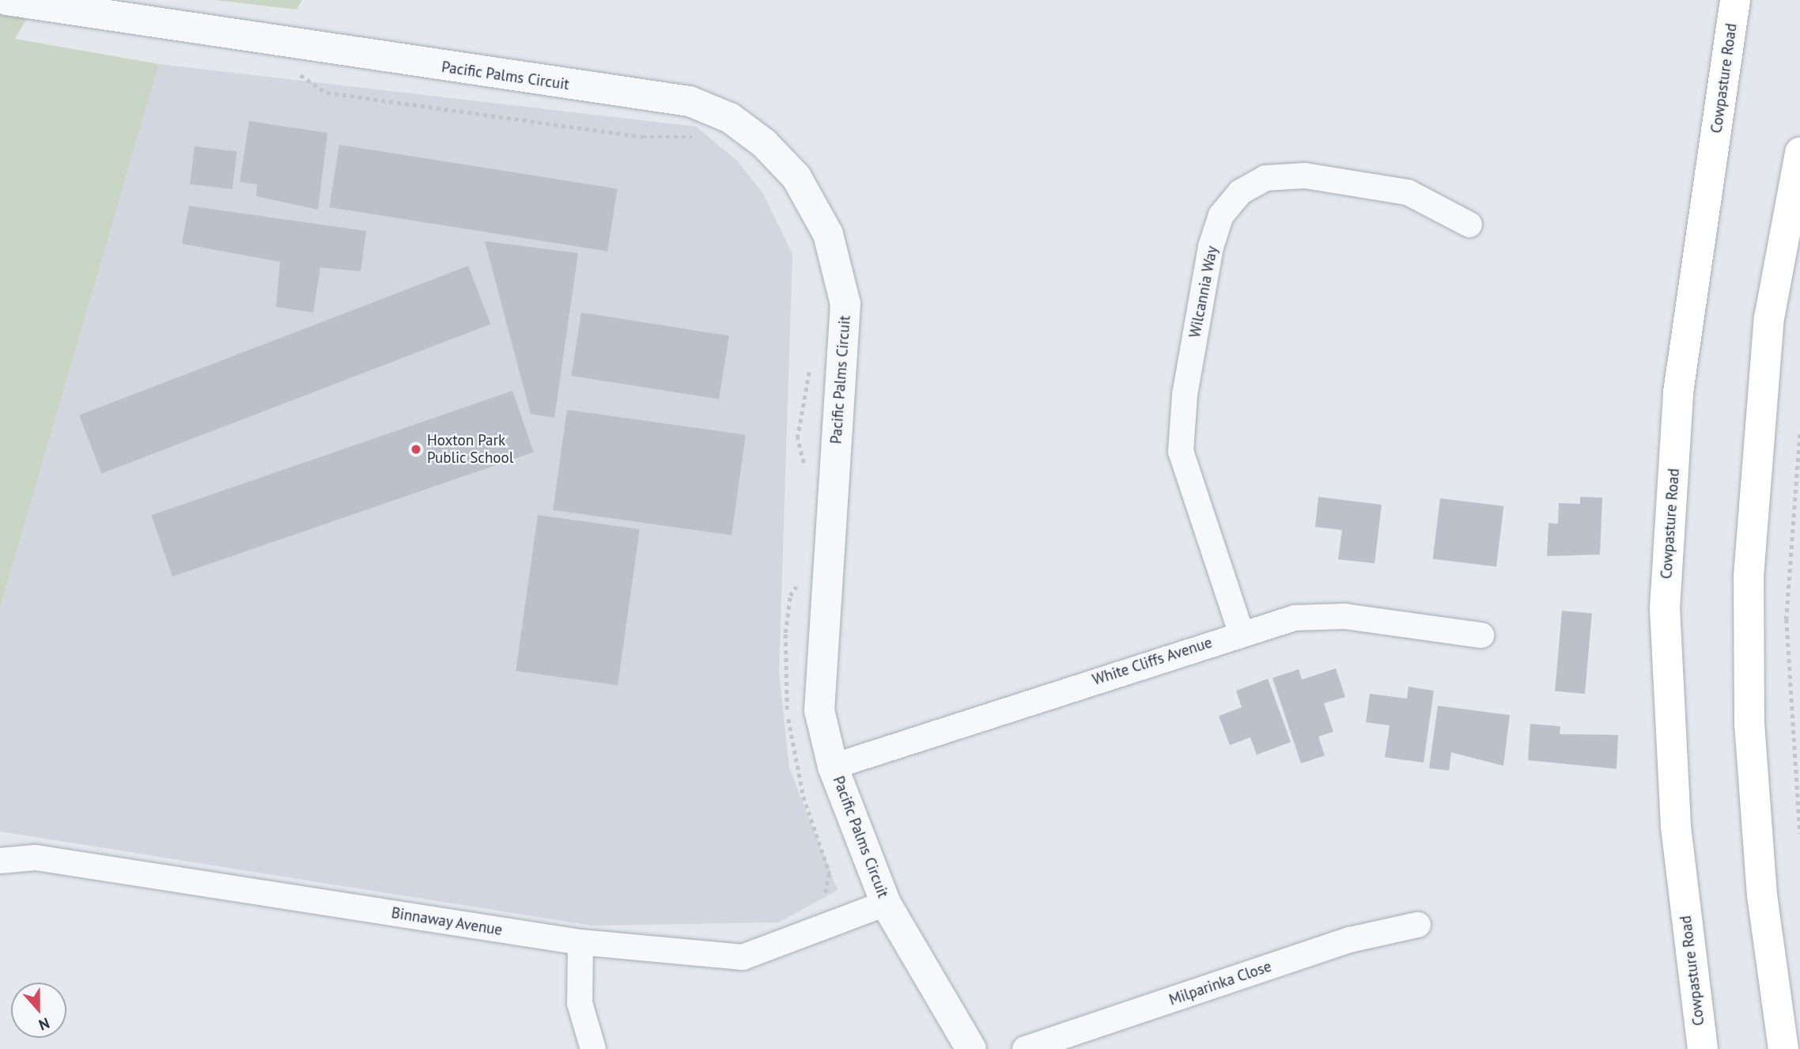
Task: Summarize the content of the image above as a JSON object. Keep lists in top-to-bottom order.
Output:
{
  "streets": {
    "main road": ["Cowpasture Road"],
    "street": [
      "Pacific Palms Circuit",
      "Wilcannia Way",
      "White Cliffs Avenue",
      "Binnaway Avenue",
      "Milparinka Close"
    ]
  },
  "crossings": [
    ["Pacific Palms Circuit", "White Cliffs Avenue"],
    ["Pacific Palms Circuit", "Binnaway Avenue"],
    ["Wilcannia Way", "White Cliffs Avenue"]
  ],
  "places": ["Hoxton Park Public School"],
  "north": "bottom"
}
